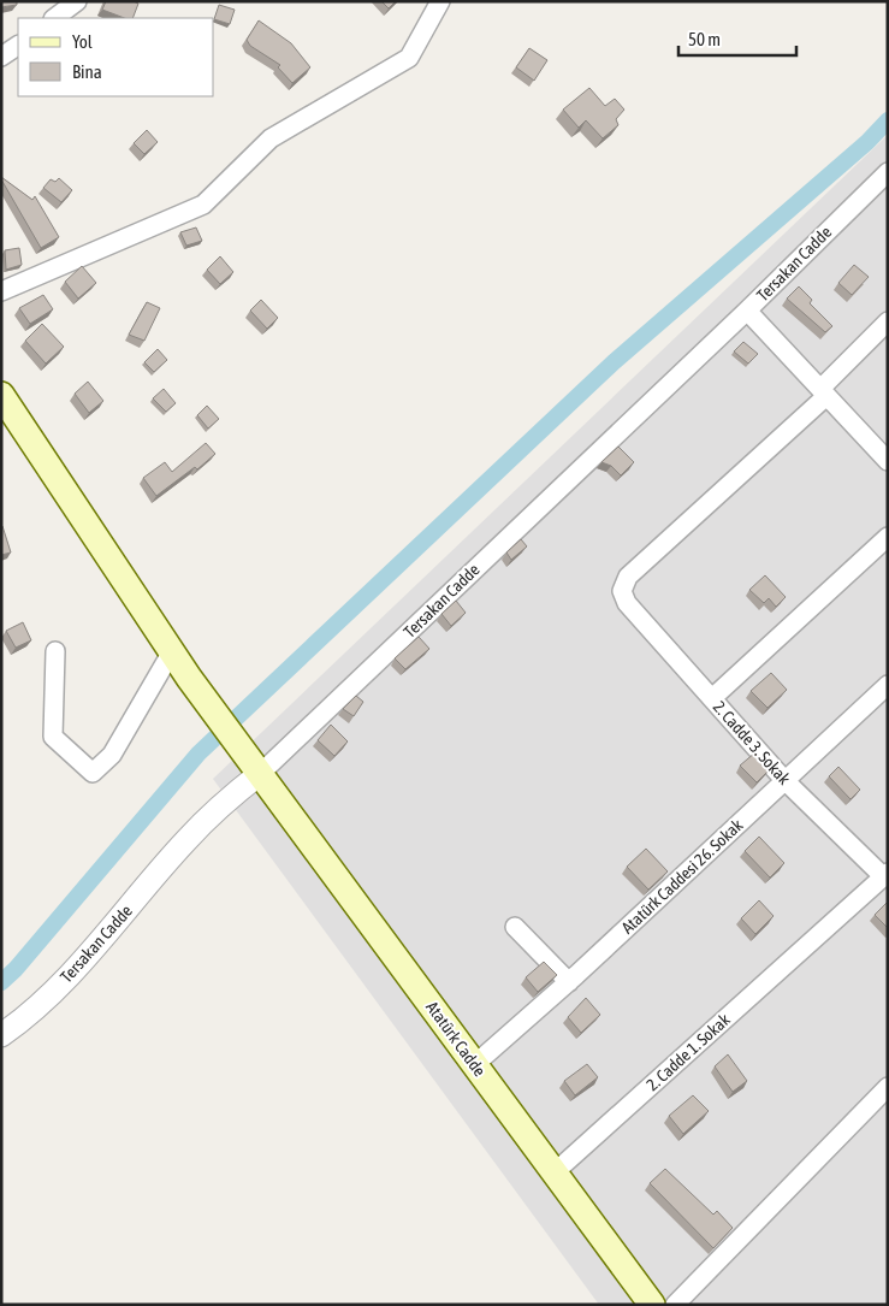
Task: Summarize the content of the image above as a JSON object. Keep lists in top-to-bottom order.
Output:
{
  "streets": {
    "main road": ["Atatürk Cadde"],
    "street": [
      "Tersakan Cadde",
      "2. Cadde 3. Sokak",
      "Atatürk Caddesi 26. Sokak",
      "2. Cadde 1. Sokak"
    ]
  },
  "crossings": [
    ["Tersakan Cadde", "Atatürk Cadde"],
    ["2. Cadde 3. Sokak", "Atatürk Caddesi 26. Sokak"],
    ["2. Cadde 3. Sokak", "2. Cadde 1. Sokak"],
    ["Atatürk Caddesi 26. Sokak", "Atatürk Cadde"],
    ["Atatürk Cadde", "2. Cadde 1. Sokak"]
  ],
  "legend": ["Yol", "Bina"],
  "scale_bar": "50 m"
}
